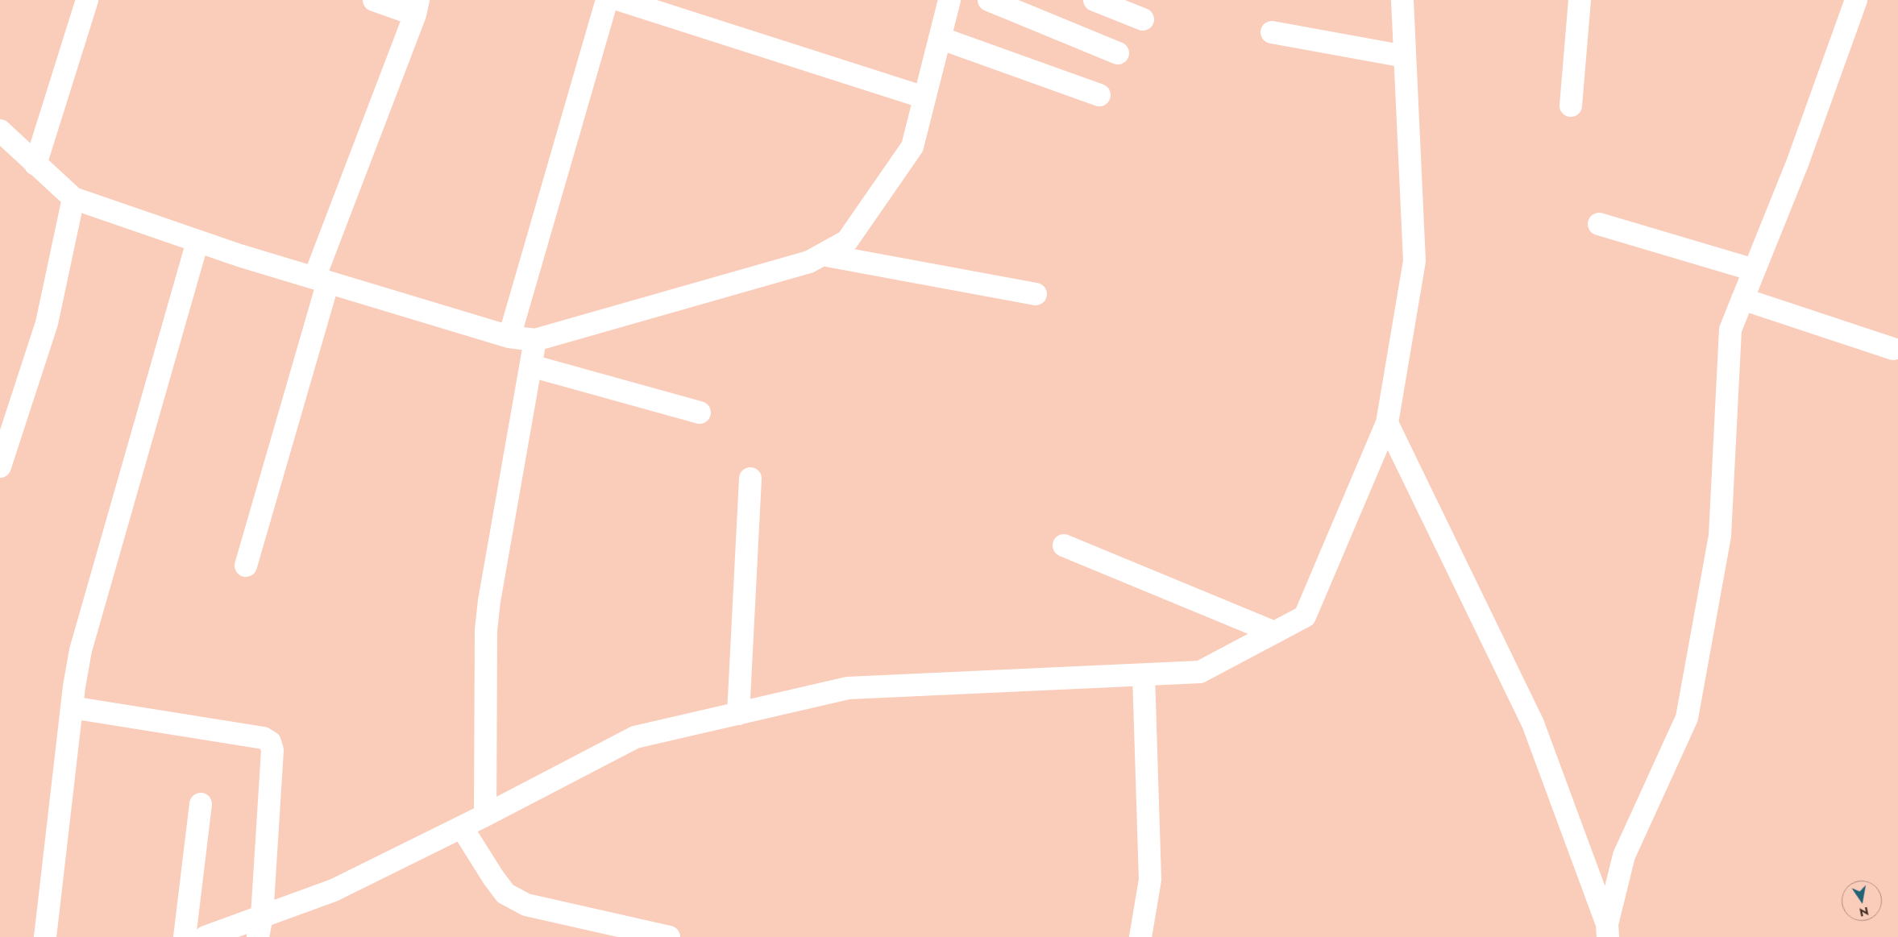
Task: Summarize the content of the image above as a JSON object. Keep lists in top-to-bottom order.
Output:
{
  "north": "bottom"
}
